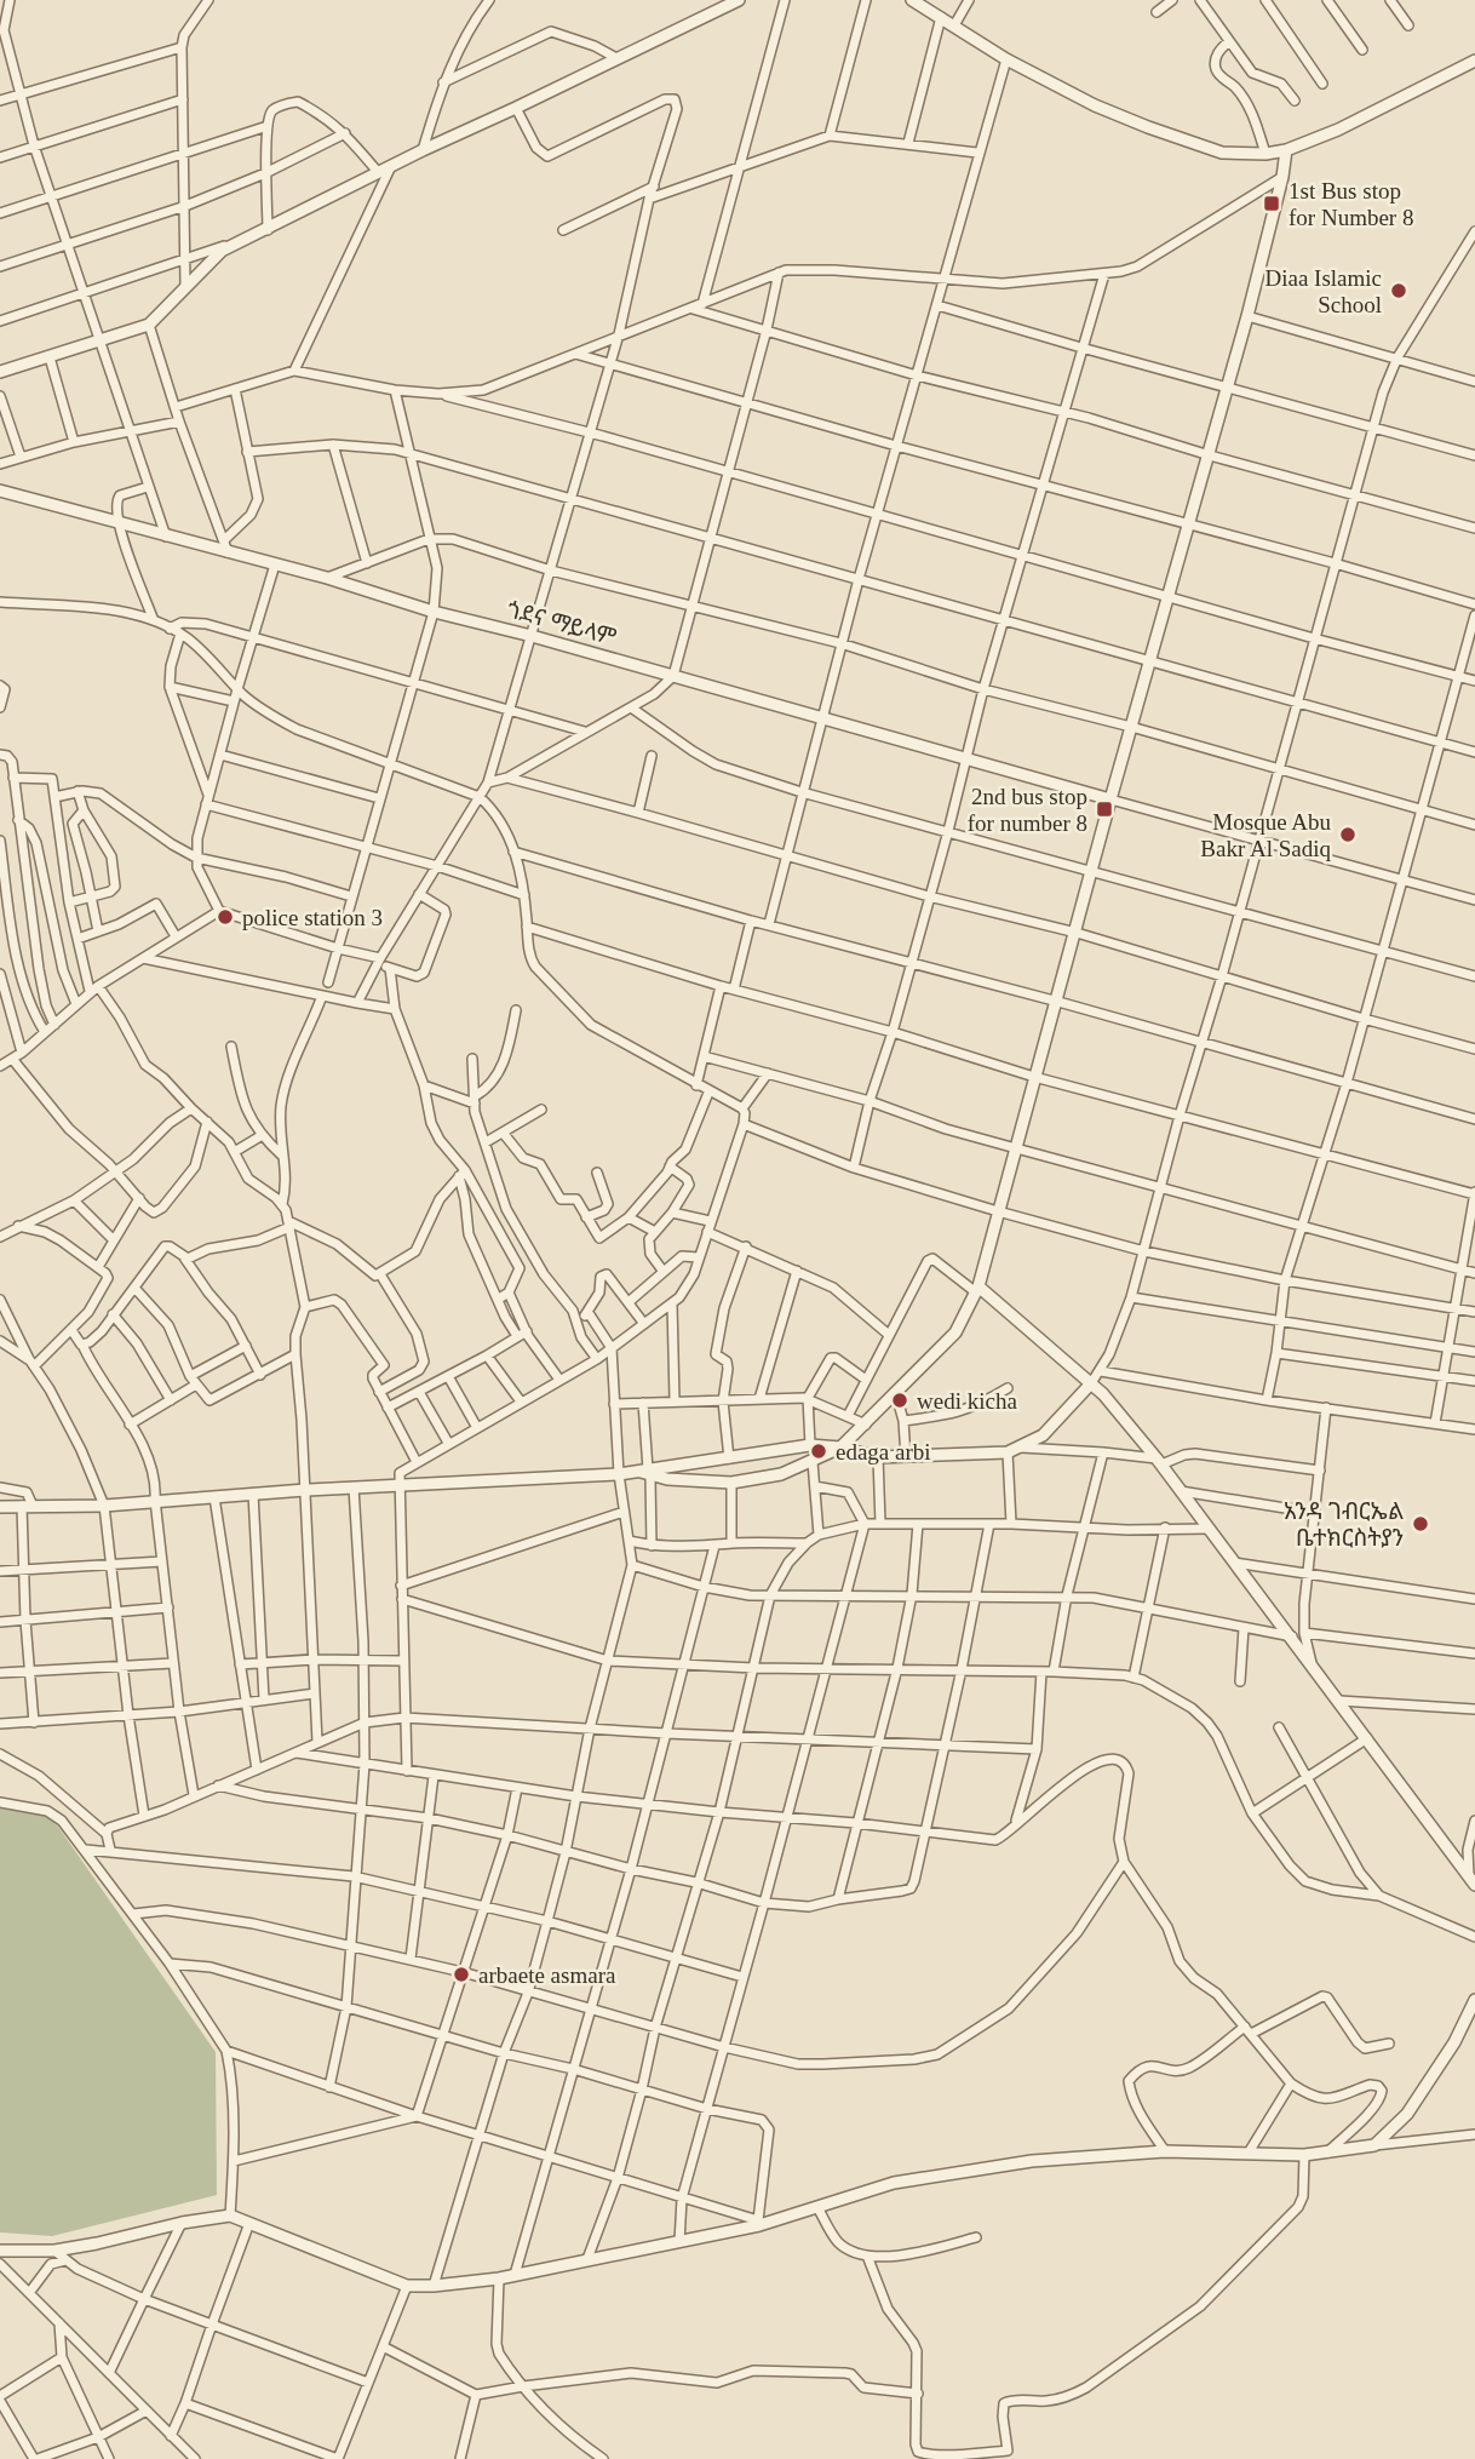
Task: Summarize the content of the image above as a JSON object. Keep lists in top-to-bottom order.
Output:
{
  "streets": {
    "street": ["ጎደና ማይላም"]
  },
  "places": {
    "transit": ["1st Bus stop for Number 8", "2nd bus stop for number 8"],
    "other": [
      "Diaa Islamic School",
      "Mosque Abu Bakr Al Sadiq",
      "police station 3",
      "wedi kicha",
      "edaga arbi",
      "አንዳ ገብርኤል ቤተክርስትያን",
      "arbaete asmara"
    ]
  }
}
